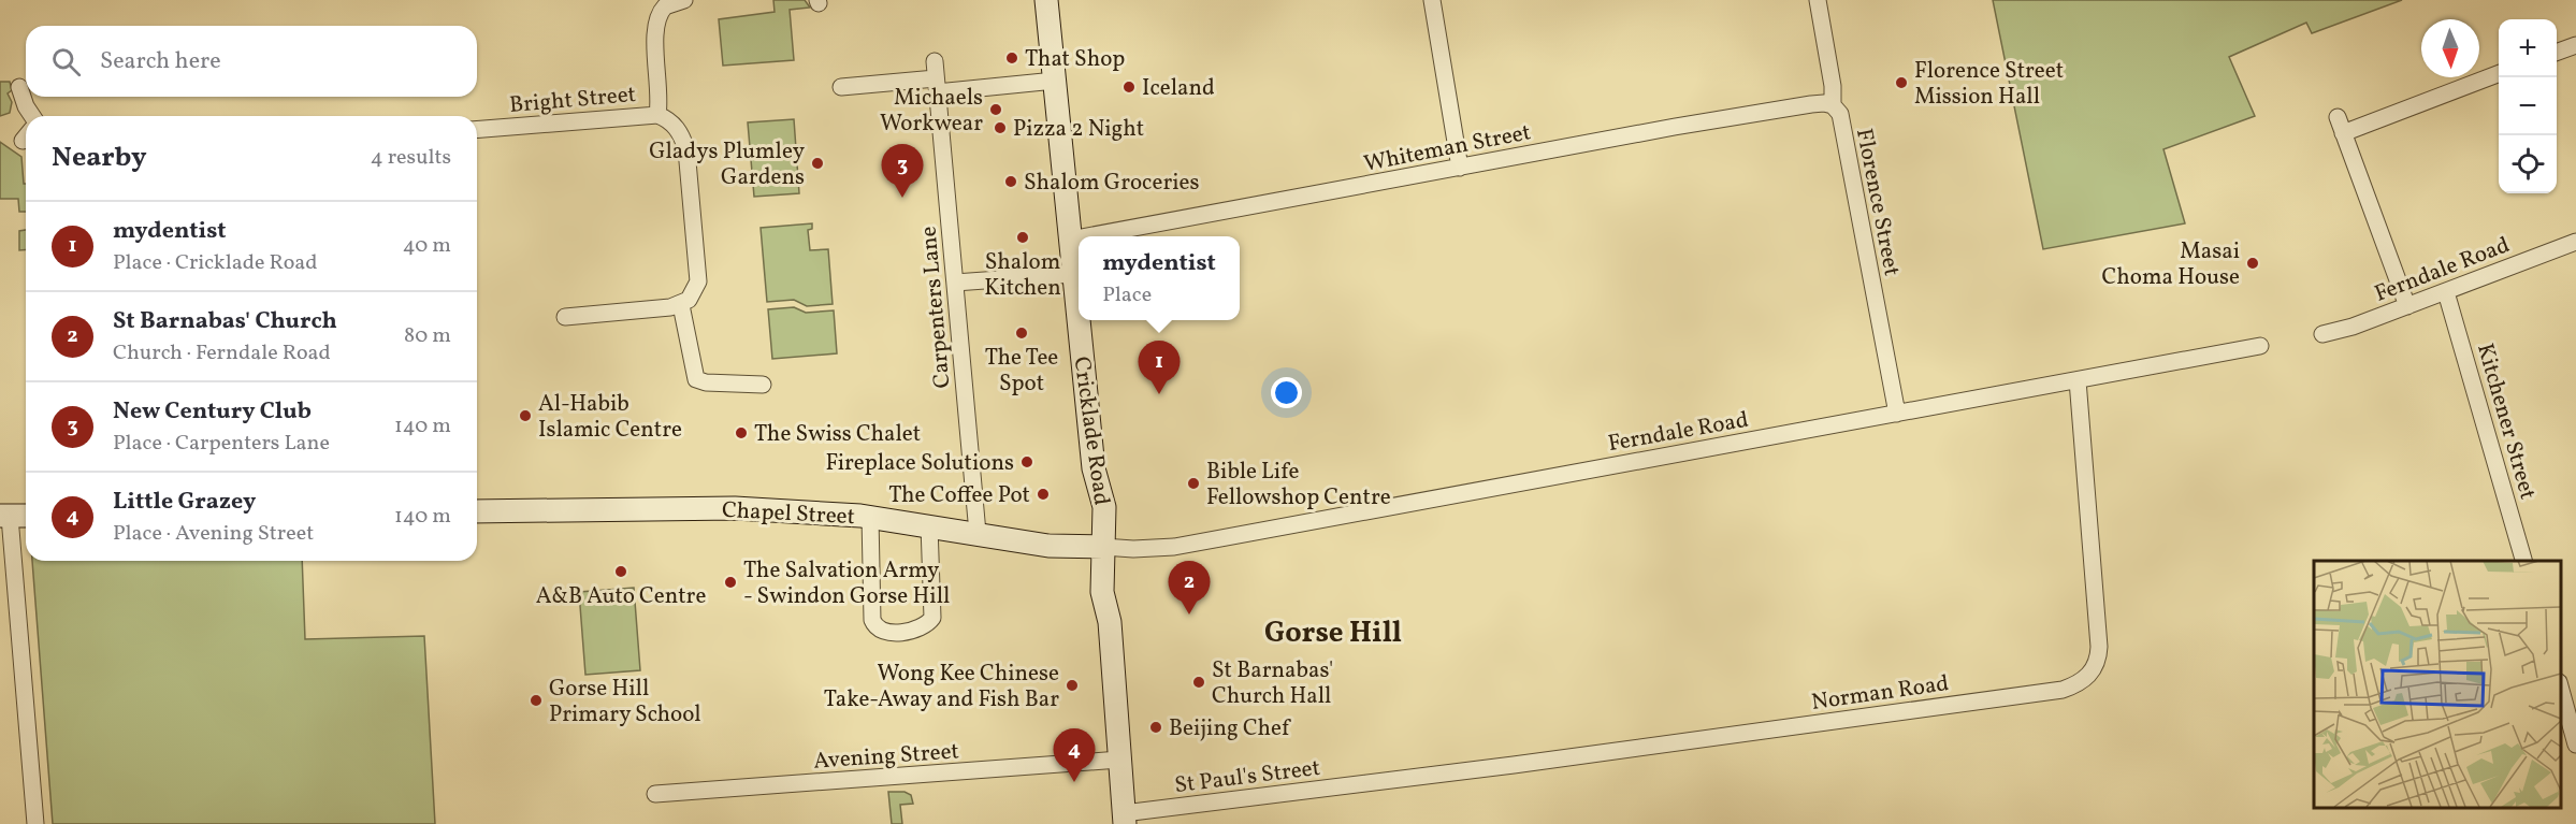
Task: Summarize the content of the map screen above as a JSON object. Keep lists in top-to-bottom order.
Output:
{
  "streets": {
    "street": [
      "Bright Street",
      "Whiteman Street",
      "Florence Street",
      "Ferndale Road",
      "Carpenters Lane",
      "Kitchener Street",
      "Cricklade Road",
      "Chapel Street",
      "Norman Road",
      "Avening Street",
      "St Paul's Street"
    ]
  },
  "crossings": [
    ["Whiteman Street", "Florence Street"],
    ["Whiteman Street", "Cricklade Road"],
    ["Florence Street", "Ferndale Road"],
    ["Ferndale Road", "Kitchener Street"],
    ["Ferndale Road", "Cricklade Road"],
    ["Ferndale Road", "Chapel Street"],
    ["Ferndale Road", "Norman Road"],
    ["Carpenters Lane", "Chapel Street"],
    ["Cricklade Road", "Chapel Street"],
    ["Cricklade Road", "Avening Street"],
    ["Cricklade Road", "St Paul's Street"],
    ["Norman Road", "St Paul's Street"]
  ],
  "districts": ["Gorse Hill"],
  "places": [
    "That Shop",
    "Florence Street Mission Hall",
    "Iceland",
    "Michaels Workwear",
    "Pizza 2 Night",
    "Gladys Plumley Gardens",
    "Shalom Groceries",
    "Shalom Kitchen",
    "Masai Choma House",
    "The Tee Spot",
    "Al-Habib Islamic Centre",
    "The Swiss Chalet",
    "Fireplace Solutions",
    "Bible Life Fellowshop Centre",
    "The Coffee Pot",
    "A&B Auto Centre",
    "The Salvation Army - Swindon Gorse Hill",
    "St Barnabas' Church Hall",
    "Wong Kee Chinese Take-Away and Fish Bar",
    "Gorse Hill Primary School",
    "Beijing Chef"
  ],
  "north": "bottom",
  "page": {
    "map_buttons": ["+", "−"],
    "search": "Search here",
    "heading": ["Nearby", "4 results"],
    "pins": [
      "3",
      "1",
      "2",
      "4"
    ],
    "list": [
      {
        "mark": "1",
        "name": "mydentist",
        "note": "Place · Cricklade Road",
        "value": "40 m"
      },
      {
        "mark": "2",
        "name": "St Barnabas' Church",
        "note": "Church · Ferndale Road",
        "value": "80 m"
      },
      {
        "mark": "3",
        "name": "New Century Club",
        "note": "Place · Carpenters Lane",
        "value": "140 m"
      },
      {
        "mark": "4",
        "name": "Little Grazey",
        "note": "Place · Avening Street",
        "value": "140 m"
      }
    ],
    "popup": ["mydentist", "Place"]
  }
}
